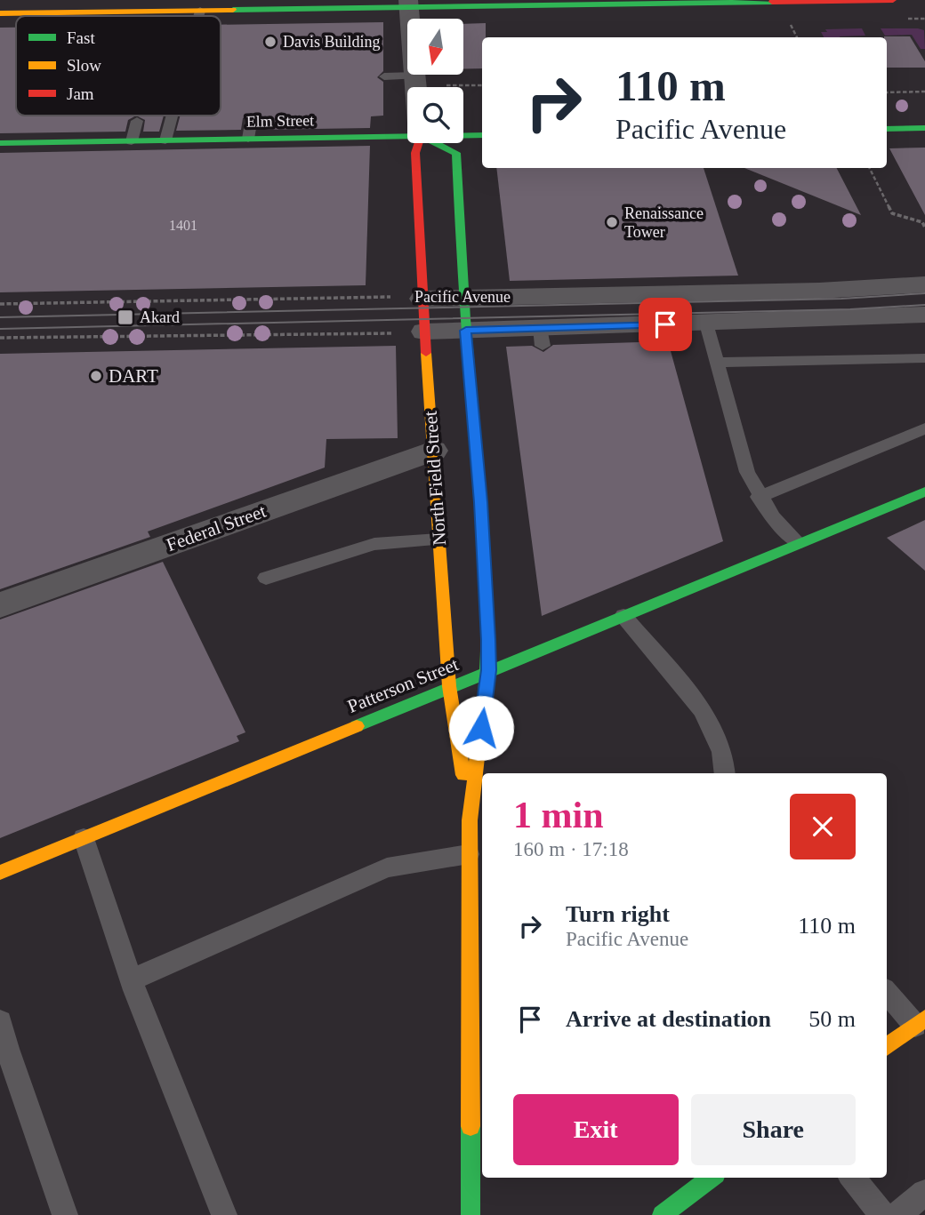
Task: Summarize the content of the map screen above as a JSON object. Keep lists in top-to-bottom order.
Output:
{
  "streets": {
    "street": [
      "Elm Street",
      "Pacific Avenue",
      "North Field Street",
      "Federal Street",
      "Patterson Street"
    ]
  },
  "crossings": [
    ["Pacific Avenue", "North Field Street"],
    ["North Field Street", "Federal Street"],
    ["North Field Street", "Patterson Street"]
  ],
  "places": {
    "other": ["Davis Building", "Renaissance Tower", "DART"],
    "transit": ["Akard"]
  },
  "house_numbers": ["1401"],
  "legend": ["Fast", "Slow", "Jam"],
  "north": "bottom",
  "page": {
    "turn": ["110 m", "Pacific Avenue"],
    "heading": ["1 min", "160 m · 17:18"],
    "list": [
      {
        "name": "Turn right",
        "note": "Pacific Avenue",
        "value": "110 m"
      },
      {
        "name": "Arrive at destination",
        "value": "50 m"
      }
    ],
    "buttons": ["Exit", "Share"]
  }
}
